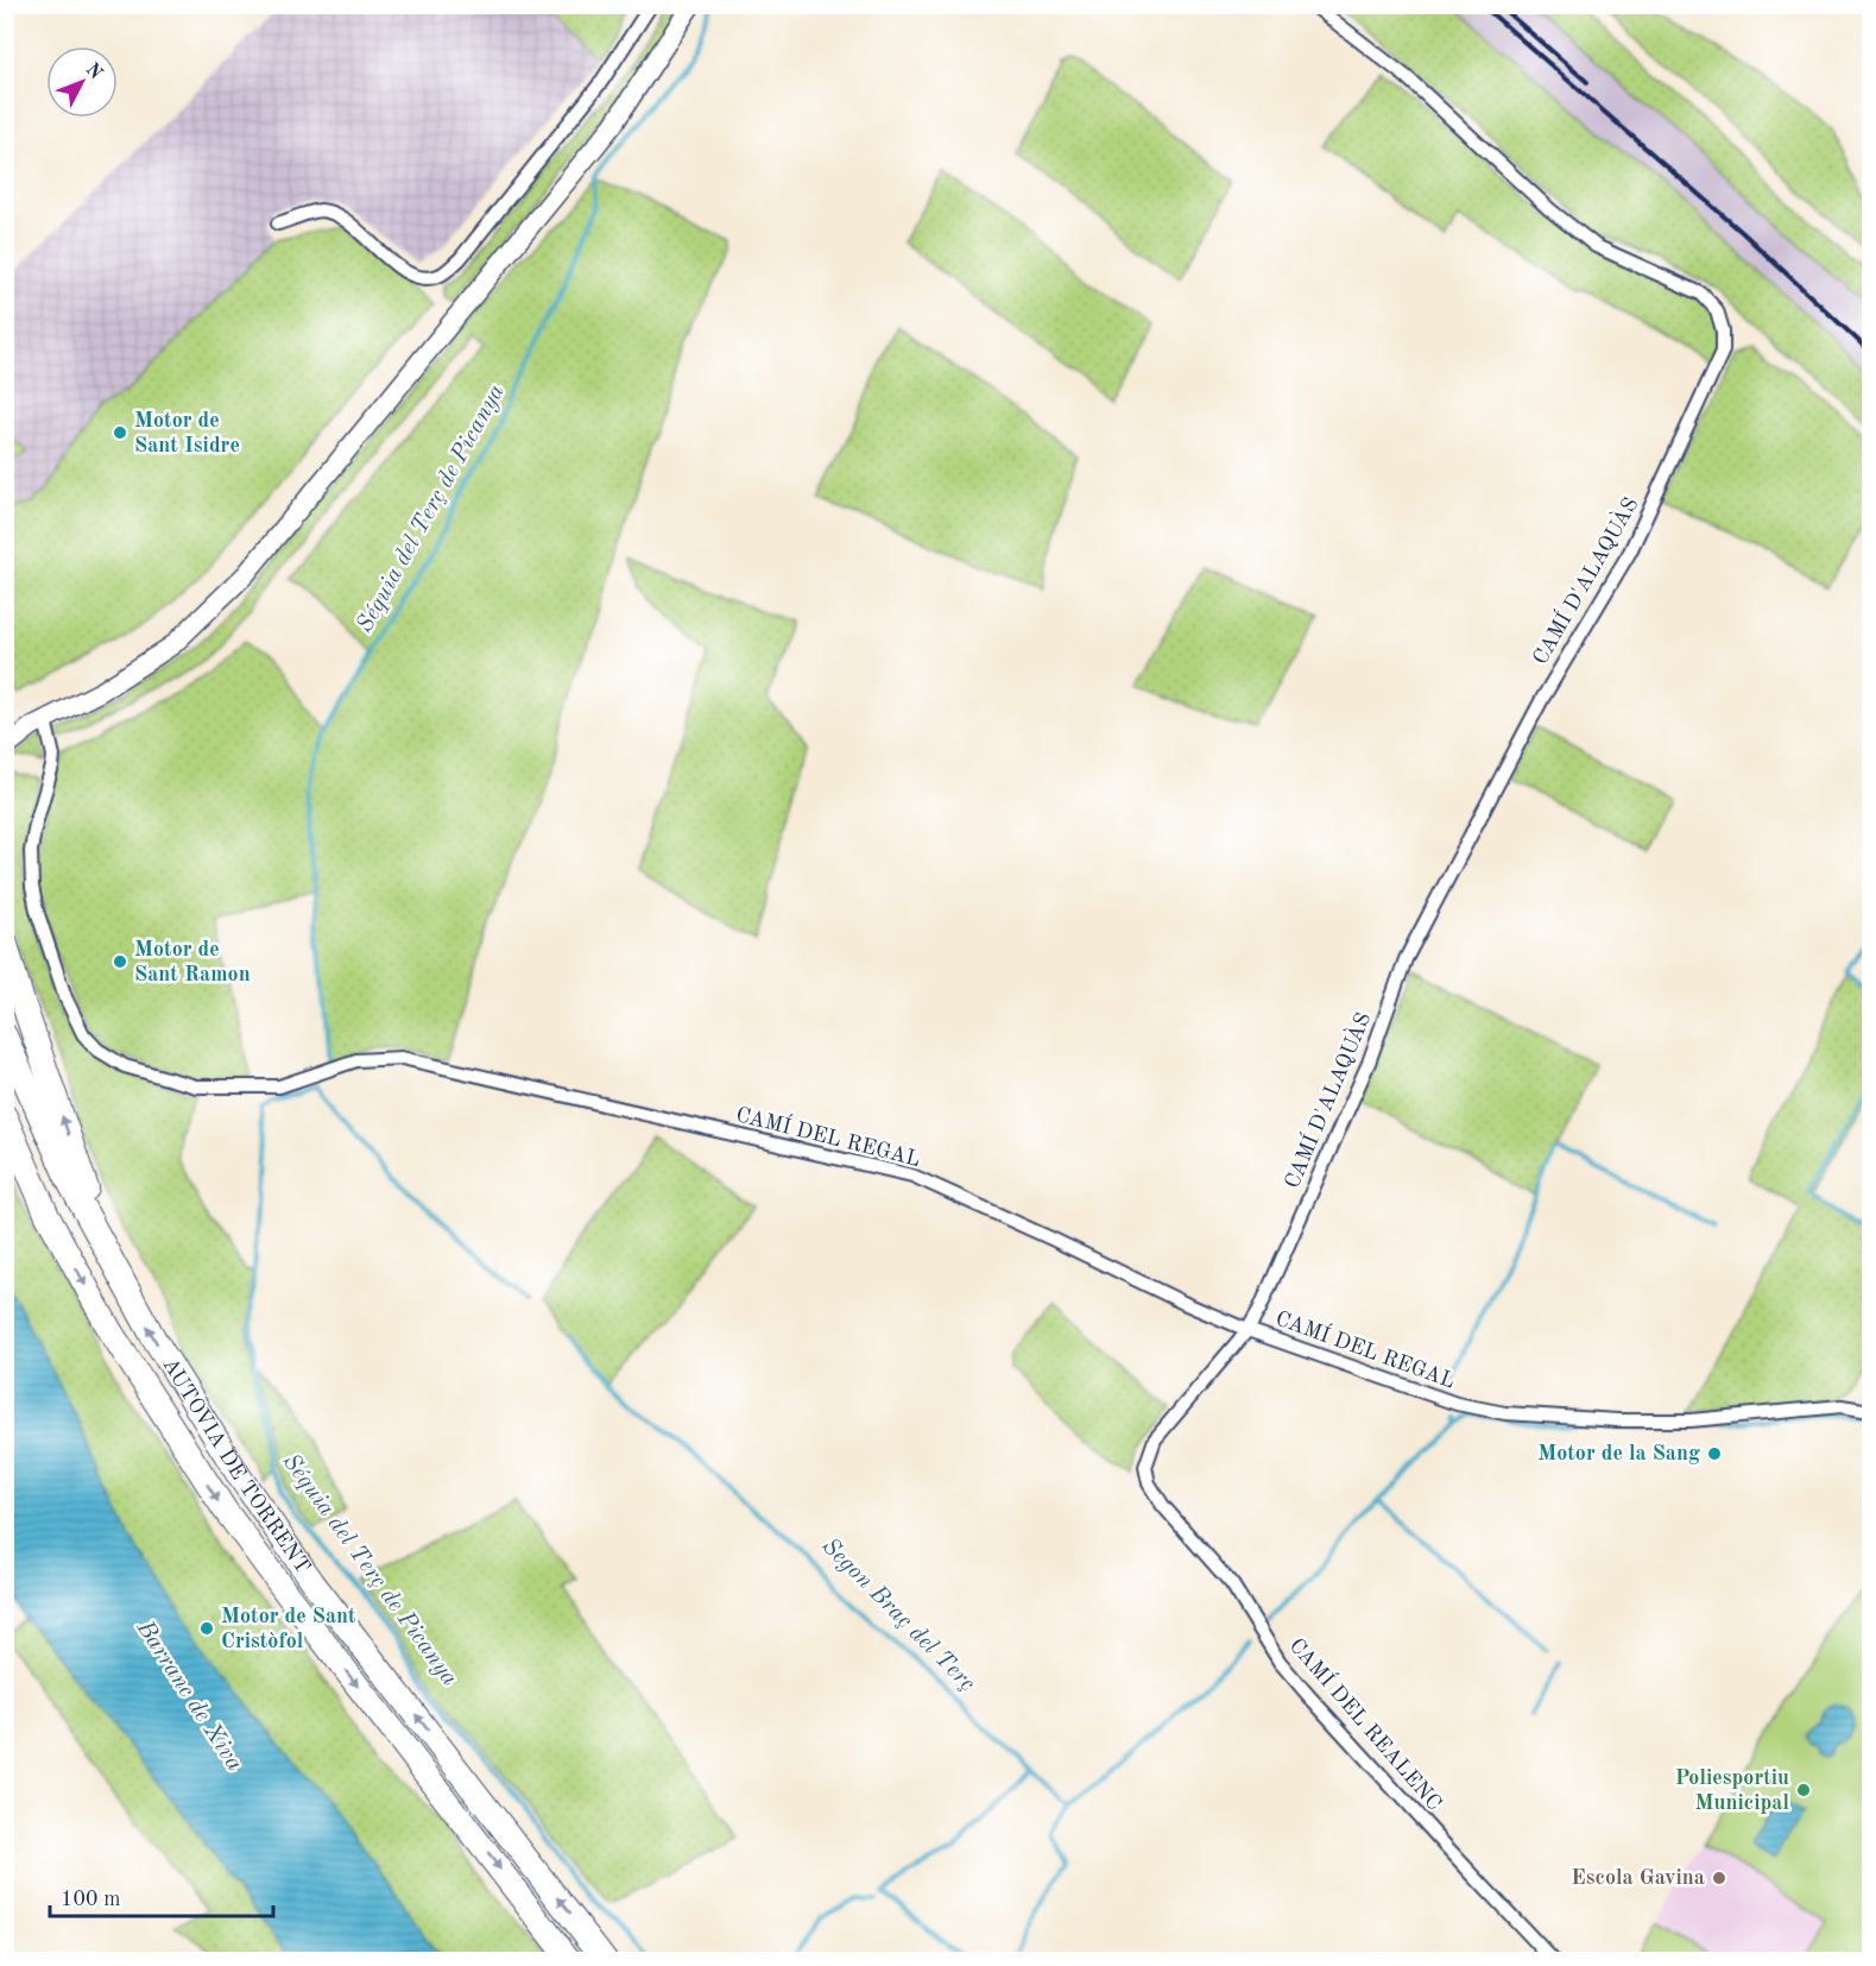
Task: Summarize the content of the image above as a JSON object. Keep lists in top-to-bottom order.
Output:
{
  "streets": {
    "highway": ["AUTOVIA DE TORRENT"],
    "street": ["CAMÍ D'ALAQUÀS", "CAMÍ DEL REGAL", "CAMÍ DEL REALENC"]
  },
  "crossings": [
    ["CAMÍ D'ALAQUÀS", "CAMÍ DEL REGAL"],
    ["CAMÍ D'ALAQUÀS", "CAMÍ DEL REALENC"],
    ["CAMÍ DEL REGAL", "CAMÍ DEL REALENC"]
  ],
  "water": ["Séquia del Terç de Picanya", "Segon Braç del Terç", "Barranc de Xiva"],
  "places": [
    "Motor de Sant Isidre",
    "Motor de Sant Ramon",
    "Motor de la Sang",
    "Motor de Sant Cristòfol",
    "Poliesportiu Municipal",
    "Escola Gavina"
  ],
  "scale_bar": "100 m",
  "north": "top right"
}
